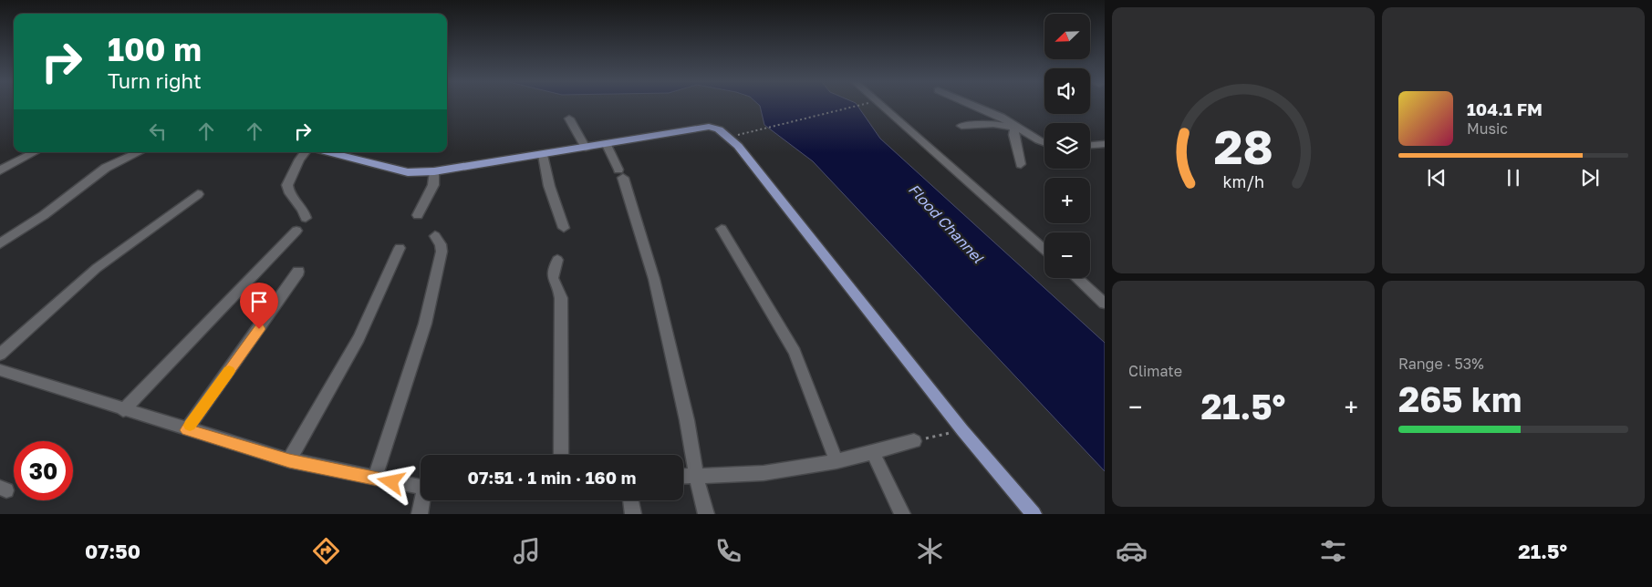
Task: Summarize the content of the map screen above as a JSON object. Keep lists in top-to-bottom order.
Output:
{
  "water": ["Flood Channel"],
  "north": "bottom left",
  "page": {
    "map_buttons": ["+", "−"],
    "turn": ["100 m", "Turn right"],
    "song": ["104.1 FM", "Music"],
    "tile": [
      "Climate",
      ["Range · 53%", "265 km"]
    ],
    "heat": ["−", "21.5°", "+"],
    "limit": "30",
    "trip": "07:51 · 1 min · 160 m",
    "tabs": ["07:50", "21.5°"],
    "gauge": ["28", "km/h"]
  }
}
